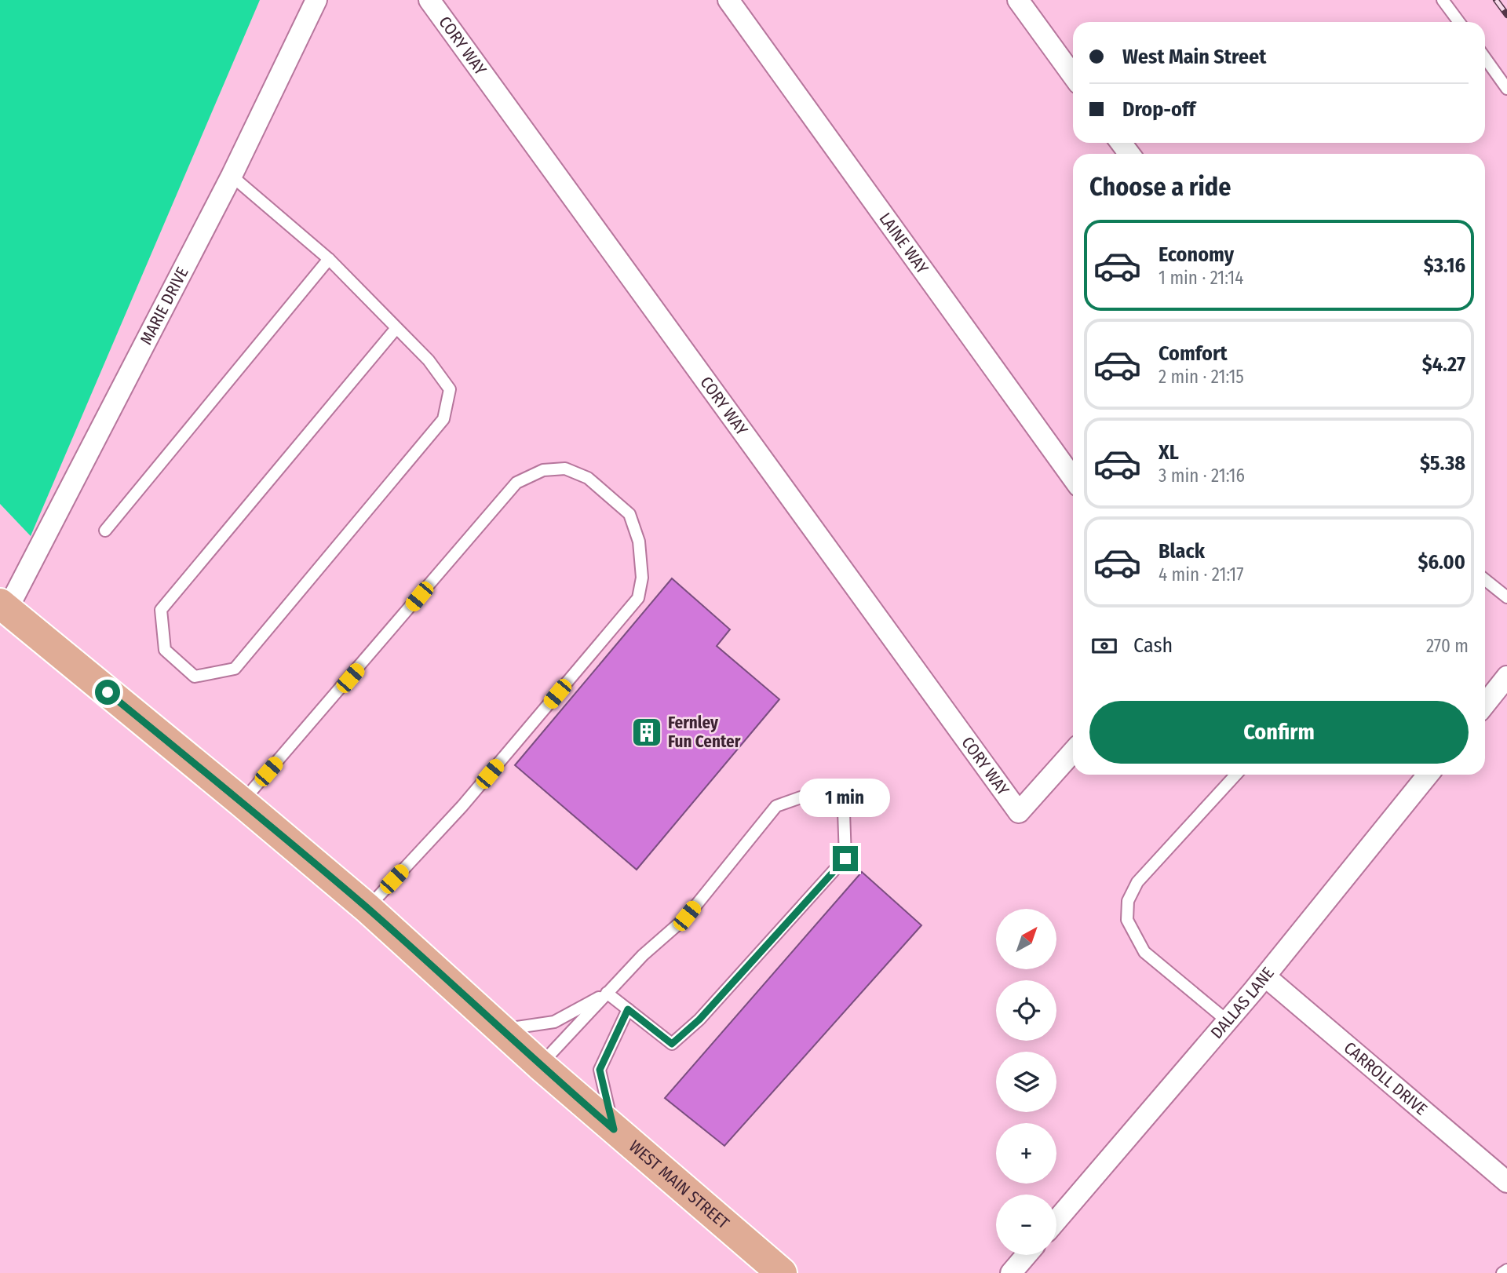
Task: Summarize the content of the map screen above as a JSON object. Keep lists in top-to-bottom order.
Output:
{
  "streets": {
    "main road": ["WEST MAIN STREET"],
    "street": [
      "CORY WAY",
      "LAINE WAY",
      "MARIE DRIVE",
      "DALLAS LANE",
      "CARROLL DRIVE"
    ]
  },
  "crossings": [
    ["MARIE DRIVE", "WEST MAIN STREET"],
    ["DALLAS LANE", "CARROLL DRIVE"]
  ],
  "places": {
    "building": ["Fernley Fun Center"]
  },
  "north": "top right",
  "page": {
    "banner": ["West Main Street", "Drop-off"],
    "heading": "Choose a ride",
    "list": [
      {
        "name": "Economy",
        "note": "1 min · 21:14",
        "value": "$3.16"
      },
      {
        "name": "Comfort",
        "note": "2 min · 21:15",
        "value": "$4.27"
      },
      {
        "name": "XL",
        "note": "3 min · 21:16",
        "value": "$5.38"
      },
      {
        "name": "Black",
        "note": "4 min · 21:17",
        "value": "$6.00"
      }
    ],
    "pay": ["Cash", "270 m"],
    "buttons": "Confirm",
    "bubble": "1 min",
    "map_buttons": ["+", "−"]
  }
}
